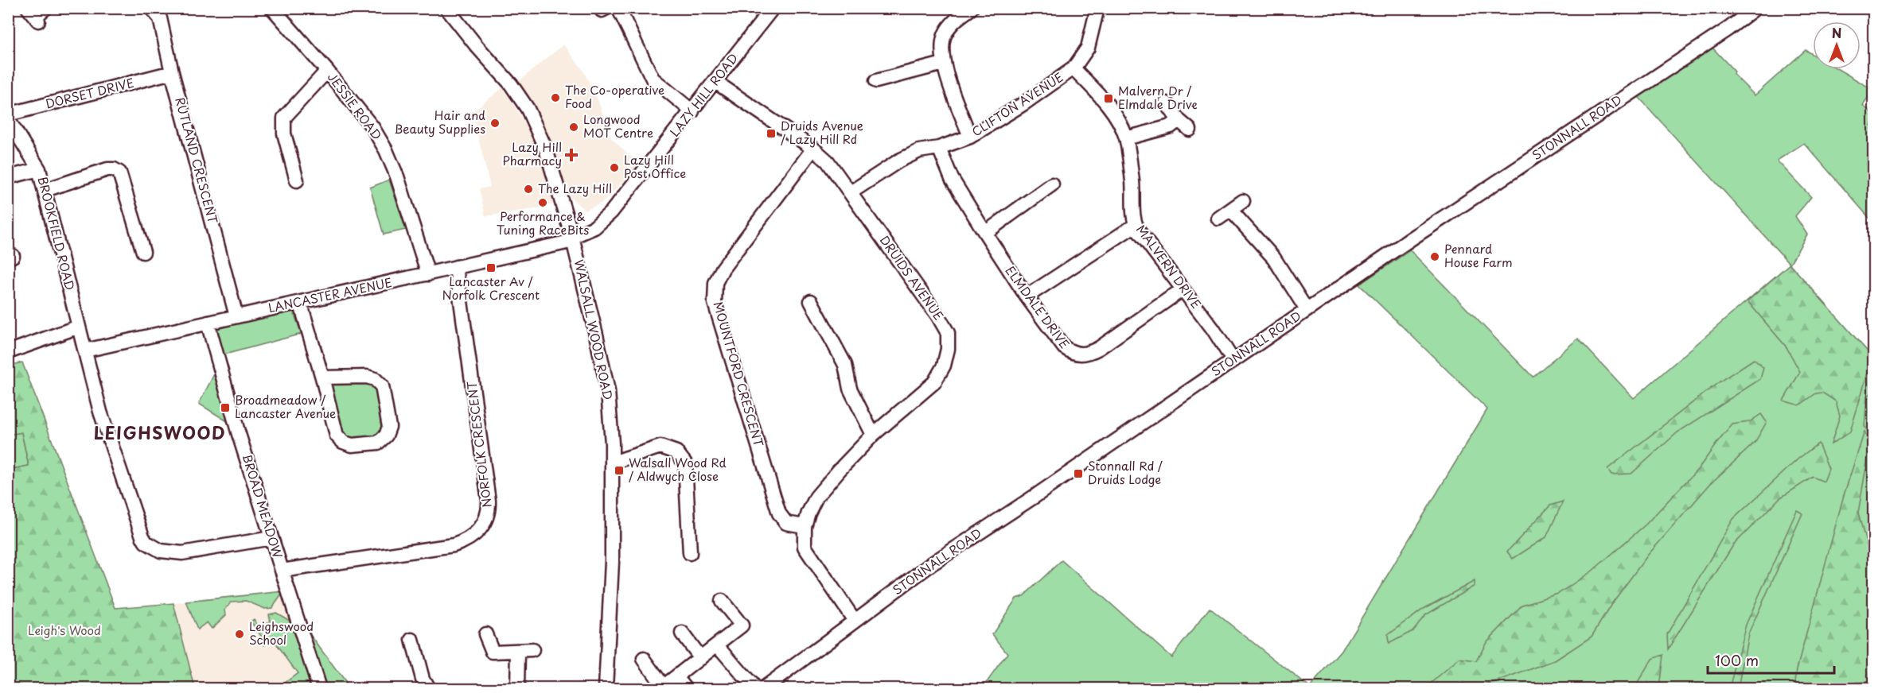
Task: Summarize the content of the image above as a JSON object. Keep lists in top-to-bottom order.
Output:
{
  "streets": {
    "street": [
      "DORSET DRIVE",
      "LAZY HILL ROAD",
      "CLIFTON AVENUE",
      "JESSIE ROAD",
      "STONNALL ROAD",
      "RUTLAND CRESCENT",
      "BROOKFIELD ROAD",
      "MALVERN DRIVE",
      "DRUIDS AVENUE",
      "LANCASTER AVENUE",
      "ELMDALE DRIVE",
      "WALSALL WOOD ROAD",
      "MOUNTFORD CRESCENT",
      "NORFOLK CRESCENT",
      "BROAD MEADOW"
    ]
  },
  "crossings": [
    ["DORSET DRIVE", "RUTLAND CRESCENT"],
    ["LAZY HILL ROAD", "DRUIDS AVENUE"],
    ["LAZY HILL ROAD", "LANCASTER AVENUE"],
    ["LAZY HILL ROAD", "WALSALL WOOD ROAD"],
    ["CLIFTON AVENUE", "MALVERN DRIVE"],
    ["CLIFTON AVENUE", "DRUIDS AVENUE"],
    ["CLIFTON AVENUE", "ELMDALE DRIVE"],
    ["JESSIE ROAD", "LANCASTER AVENUE"],
    ["STONNALL ROAD", "MALVERN DRIVE"],
    ["STONNALL ROAD", "DRUIDS AVENUE"],
    ["RUTLAND CRESCENT", "LANCASTER AVENUE"],
    ["BROOKFIELD ROAD", "LANCASTER AVENUE"],
    ["BROOKFIELD ROAD", "BROAD MEADOW"],
    ["MALVERN DRIVE", "ELMDALE DRIVE"],
    ["DRUIDS AVENUE", "MOUNTFORD CRESCENT"],
    ["LANCASTER AVENUE", "WALSALL WOOD ROAD"],
    ["LANCASTER AVENUE", "NORFOLK CRESCENT"],
    ["LANCASTER AVENUE", "BROAD MEADOW"],
    ["NORFOLK CRESCENT", "BROAD MEADOW"]
  ],
  "districts": ["LEIGHSWOOD"],
  "parks": ["Leigh's Wood"],
  "places": {
    "other": [
      "The Co-operative Food",
      "Hair and Beauty Supplies",
      "Longwood MOT Centre",
      "Lazy Hill Post Office",
      "The Lazy Hill",
      "Performance & Tuning RaceBits",
      "Pennard House Farm",
      "Leighswood School"
    ],
    "transit": [
      "Malvern Dr / Elmdale Drive",
      "Druids Avenue / Lazy Hill Rd",
      "Lancaster Av / Norfolk Crescent",
      "Broadmeadow / Lancaster Avenue",
      "Walsall Wood Rd / Aldwych Close",
      "Stonnall Rd / Druids Lodge"
    ],
    "health": ["Lazy Hill Pharmacy"]
  },
  "scale_bar": "100 m",
  "north": "top"
}
